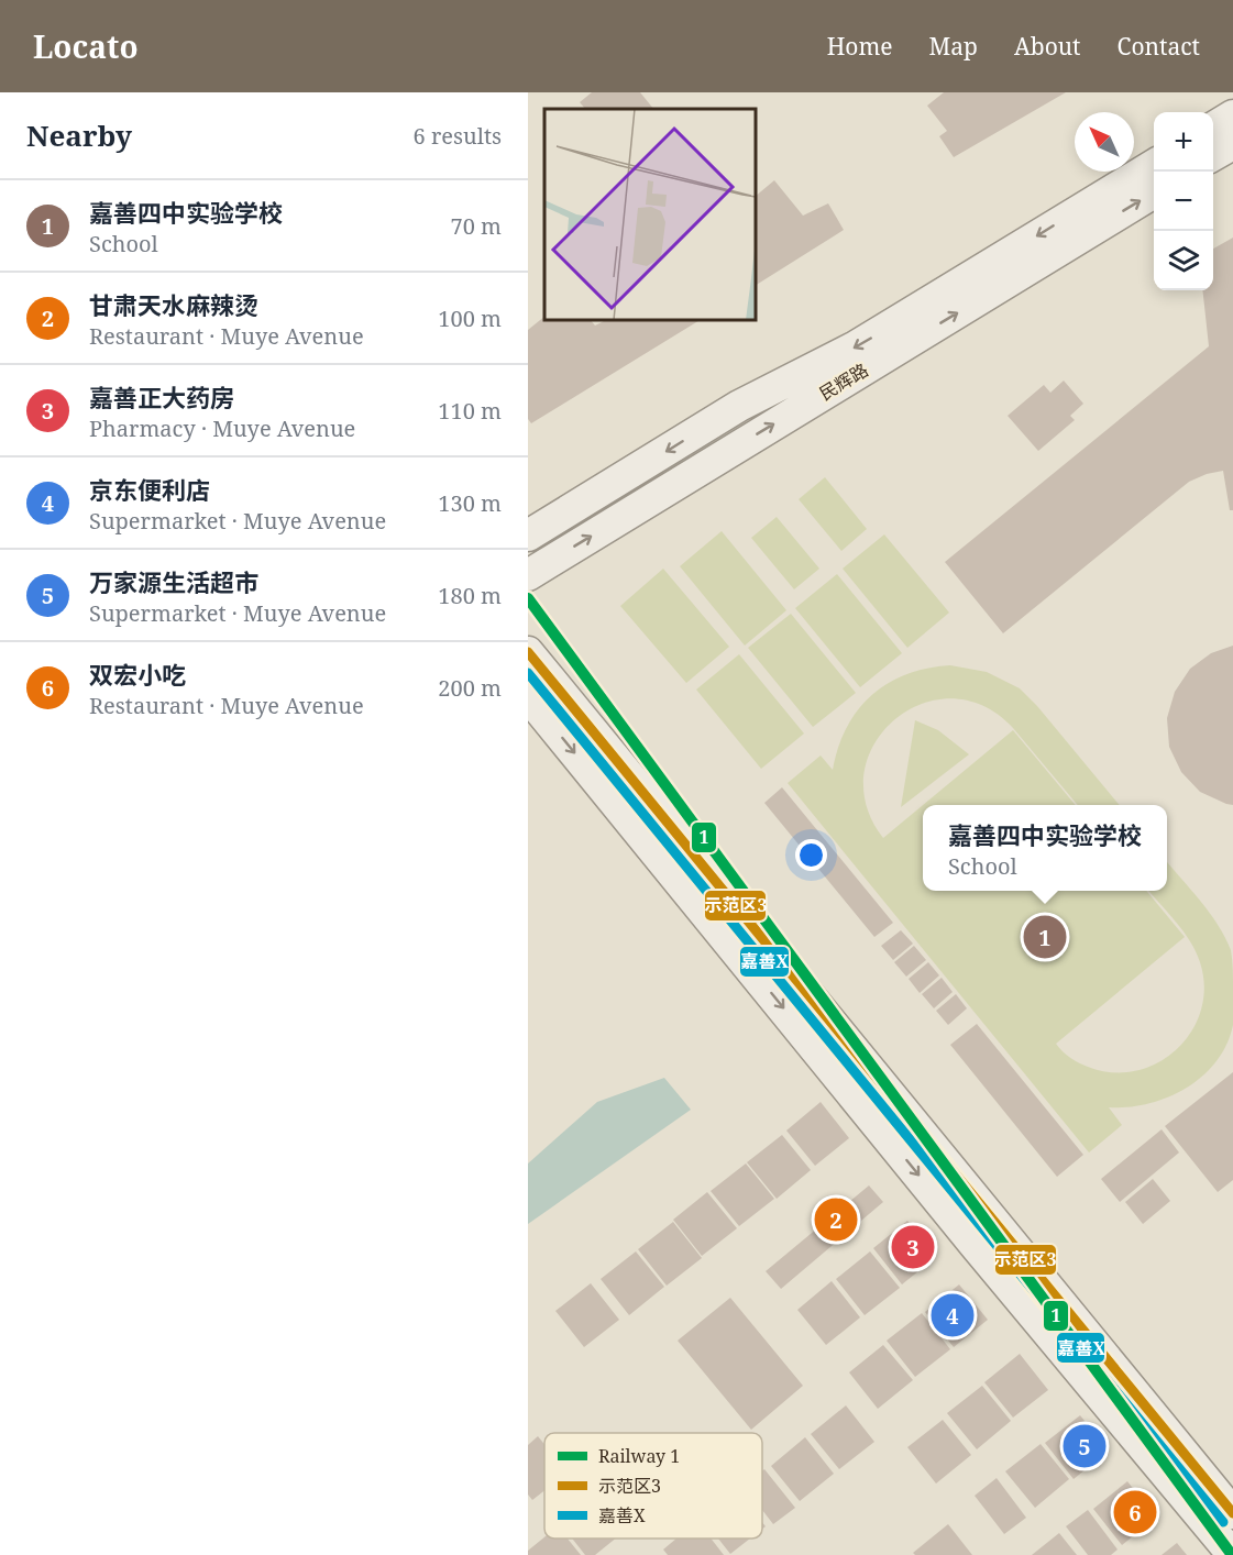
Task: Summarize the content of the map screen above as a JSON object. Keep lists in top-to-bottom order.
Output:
{
  "streets": {
    "main road": ["民辉路"]
  },
  "lines": ["rail line 1", "transit line 示范区3", "transit line 嘉善X"],
  "legend": ["Railway 1", "示范区3", "嘉善X"],
  "north": "top left",
  "page": {
    "header": "Locato",
    "nav": [
      "Home",
      "Map",
      "About",
      "Contact"
    ],
    "heading": ["Nearby", "6 results"],
    "map_buttons": ["+", "−"],
    "list": [
      {
        "mark": "1",
        "name": "嘉善四中实验学校",
        "note": "School",
        "value": "70 m"
      },
      {
        "mark": "2",
        "name": "甘肃天水麻辣烫",
        "note": "Restaurant · Muye Avenue",
        "value": "100 m"
      },
      {
        "mark": "3",
        "name": "嘉善正大药房",
        "note": "Pharmacy · Muye Avenue",
        "value": "110 m"
      },
      {
        "mark": "4",
        "name": "京东便利店",
        "note": "Supermarket · Muye Avenue",
        "value": "130 m"
      },
      {
        "mark": "5",
        "name": "万家源生活超市",
        "note": "Supermarket · Muye Avenue",
        "value": "180 m"
      },
      {
        "mark": "6",
        "name": "双宏小吃",
        "note": "Restaurant · Muye Avenue",
        "value": "200 m"
      }
    ],
    "popup": ["嘉善四中实验学校", "School"],
    "pins": [
      "1",
      "2",
      "3",
      "4",
      "5",
      "6"
    ]
  }
}
